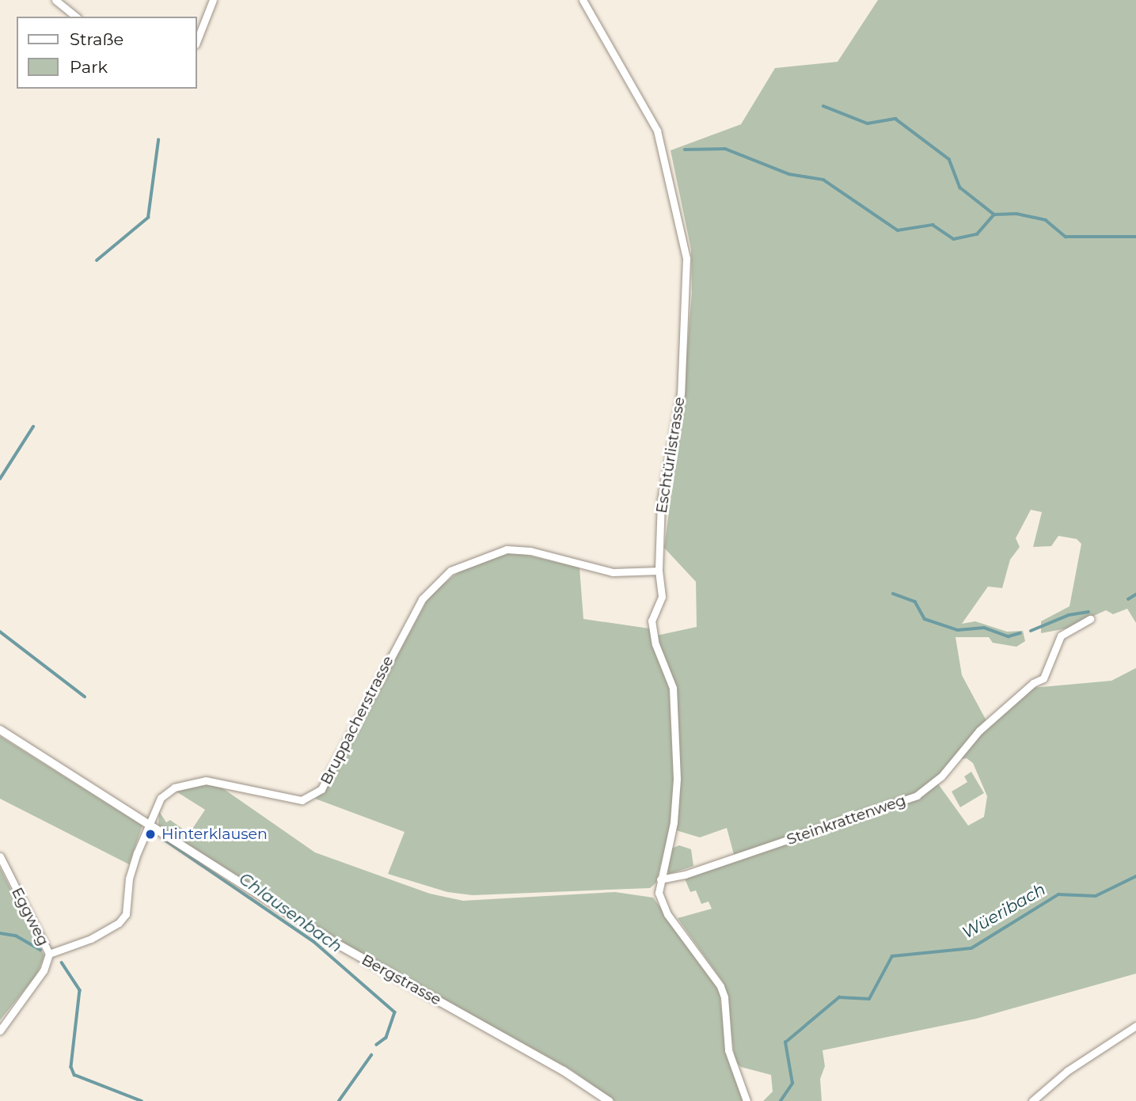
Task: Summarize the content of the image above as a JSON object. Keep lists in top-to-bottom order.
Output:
{
  "streets": {
    "street": [
      "Eschtürlistrasse",
      "Bruppacherstrasse",
      "Steinkrattenweg",
      "Eggweg",
      "Bergstrasse"
    ]
  },
  "crossings": [
    ["Eschtürlistrasse", "Bruppacherstrasse"],
    ["Eschtürlistrasse", "Steinkrattenweg"],
    ["Bruppacherstrasse", "Eggweg"],
    ["Bruppacherstrasse", "Bergstrasse"]
  ],
  "water": ["Wüeribach", "Chlausenbach"],
  "places": ["Hinterklausen"],
  "legend": ["Straße", "Park"]
}
